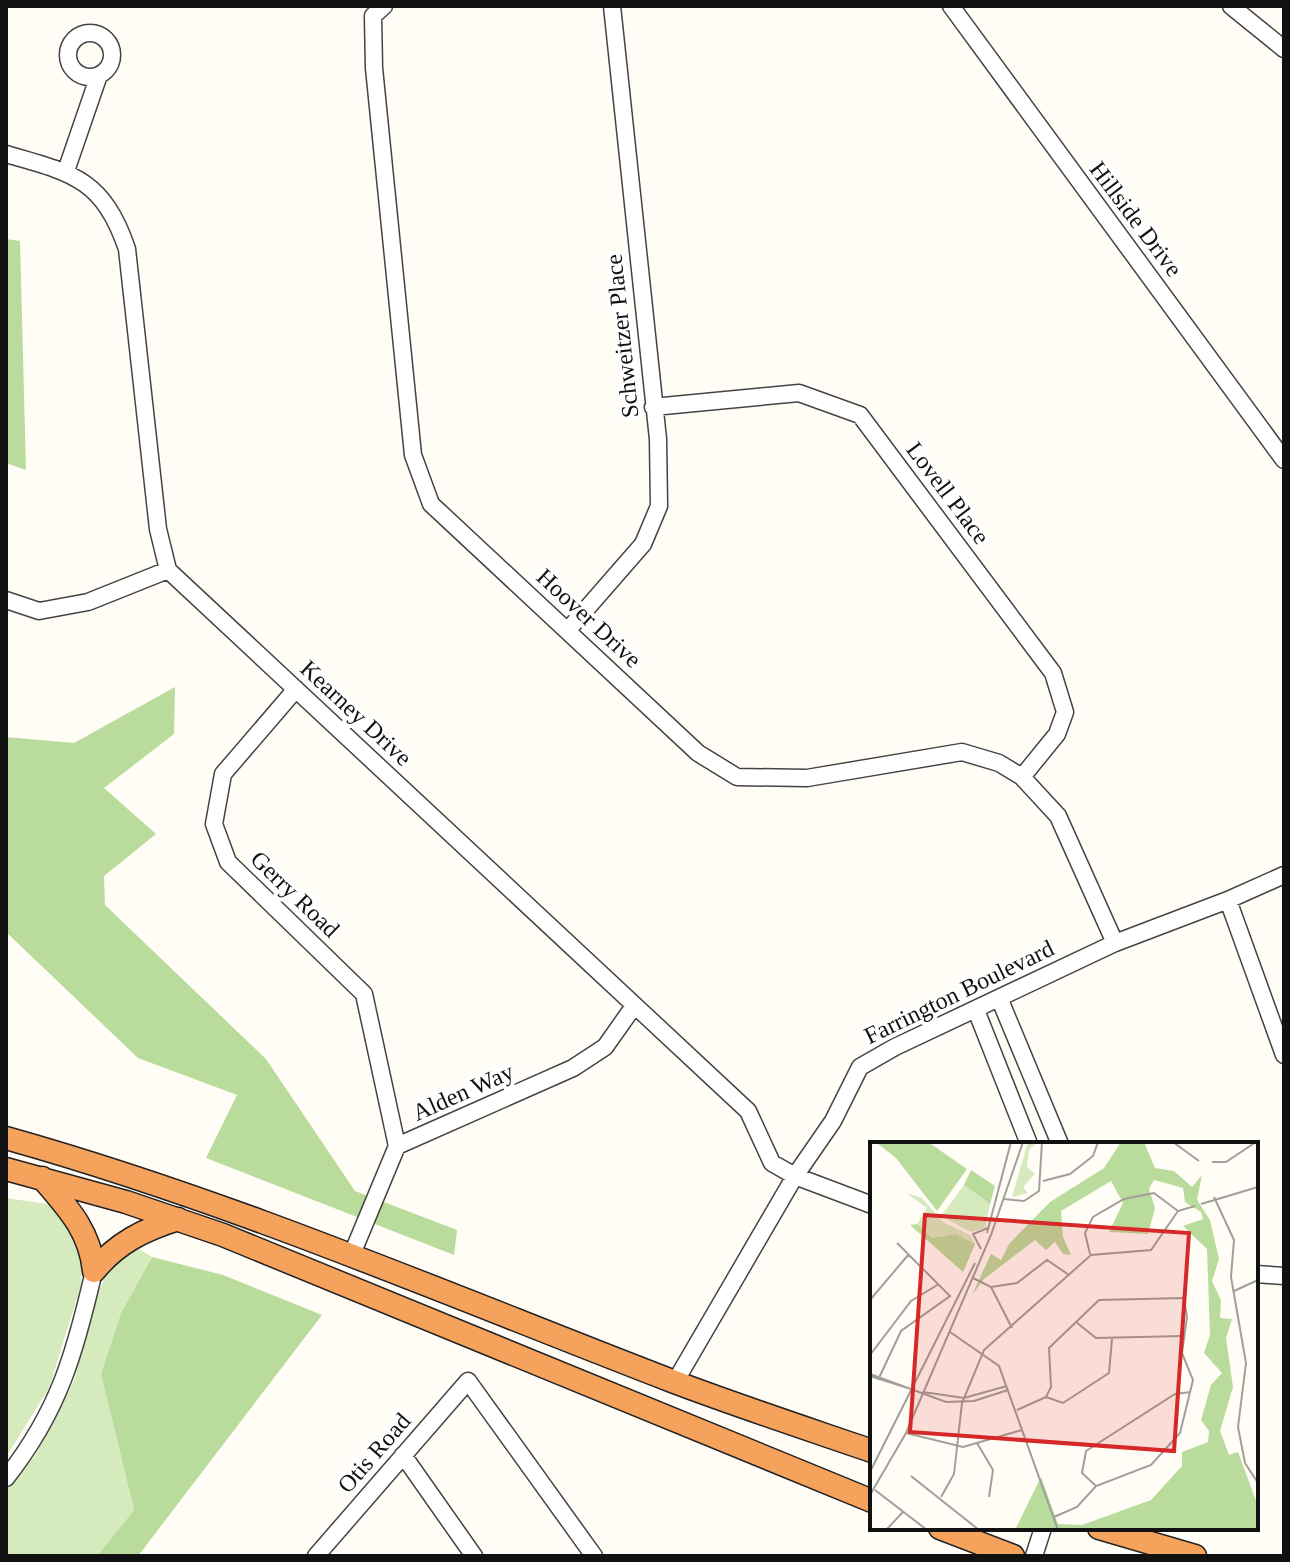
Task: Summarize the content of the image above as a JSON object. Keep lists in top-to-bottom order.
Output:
{
  "streets": {
    "street": [
      "Hillside Drive",
      "Schweitzer Place",
      "Lovell Place",
      "Hoover Drive",
      "Kearney Drive",
      "Gerry Road",
      "Farrington Boulevard",
      "Alden Way",
      "Otis Road"
    ]
  },
  "crossings": [
    ["Schweitzer Place", "Lovell Place"],
    ["Schweitzer Place", "Hoover Drive"],
    ["Lovell Place", "Hoover Drive"],
    ["Hoover Drive", "Farrington Boulevard"],
    ["Kearney Drive", "Gerry Road"],
    ["Kearney Drive", "Farrington Boulevard"],
    ["Kearney Drive", "Alden Way"],
    ["Gerry Road", "Alden Way"]
  ]
}
